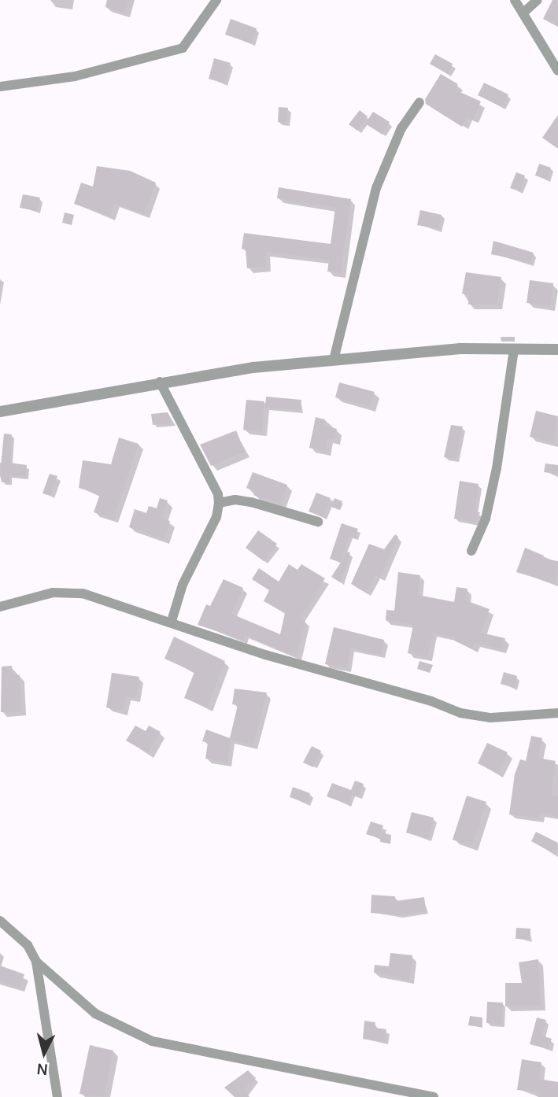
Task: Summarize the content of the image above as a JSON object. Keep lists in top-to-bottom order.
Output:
{
  "north": "bottom"
}
